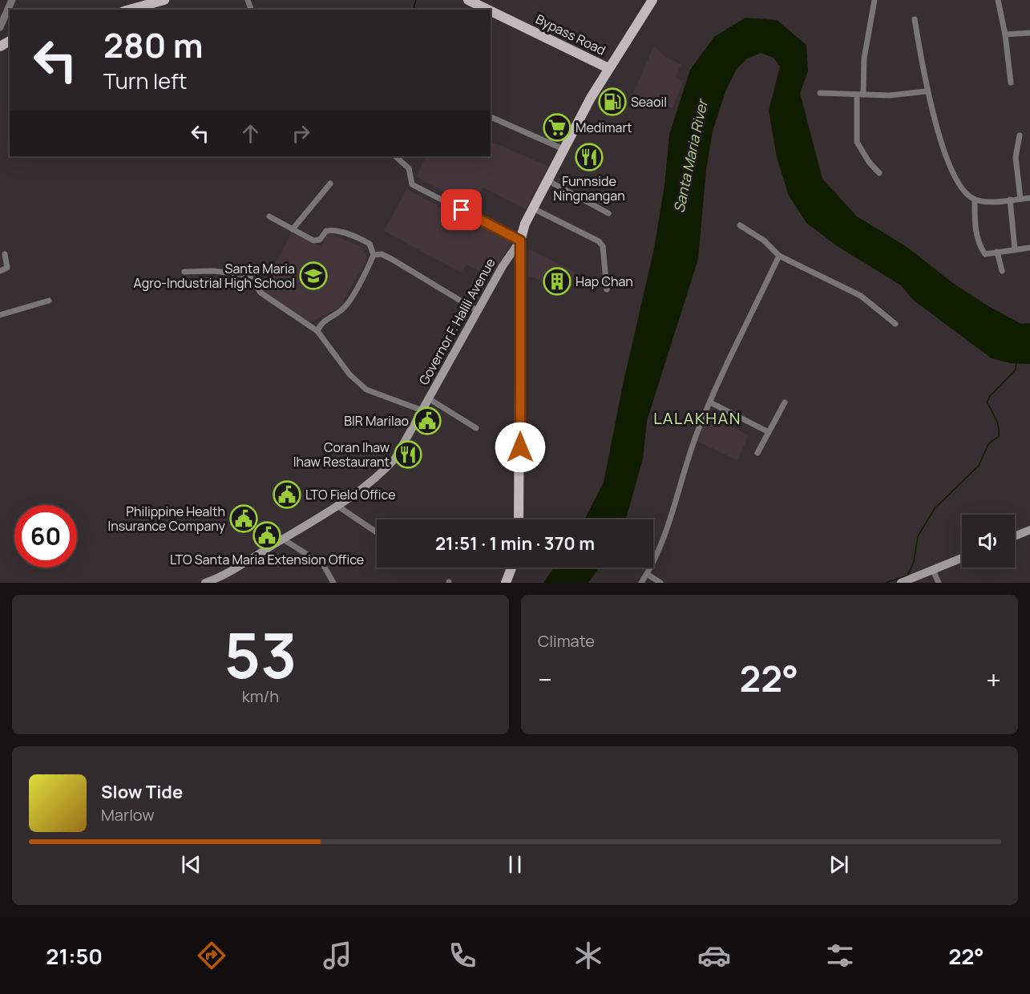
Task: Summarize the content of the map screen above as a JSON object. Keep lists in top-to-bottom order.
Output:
{
  "streets": {
    "main road": ["Bypass Road", "Governor F. Halili Avenue"]
  },
  "crossings": [
    ["Bypass Road", "Governor F. Halili Avenue"]
  ],
  "districts": ["LALAKHAN"],
  "water": ["Santa Maria River"],
  "places": {
    "fuel station": ["Seaoil"],
    "supermarket": ["Medimart"],
    "restaurant": ["Funnside Ningnangan", "Coran Ihaw Ihaw Restaurant"],
    "school or university": ["Santa Maria Agro-Industrial High School"],
    "building": ["Hap Chan"],
    "public building": [
      "BIR Marilao",
      "LTO Field Office",
      "Philippine Health Insurance Company",
      "LTO Santa Maria Extension Office"
    ]
  },
  "page": {
    "turn": ["280 m", "Turn left"],
    "limit": "60",
    "trip": "21:51 · 1 min · 370 m",
    "tile": [
      ["53", "km/h"],
      "Climate"
    ],
    "heat": ["−", "22°", "+"],
    "song": ["Slow Tide", "Marlow"],
    "tabs": ["21:50", "22°"]
  }
}
